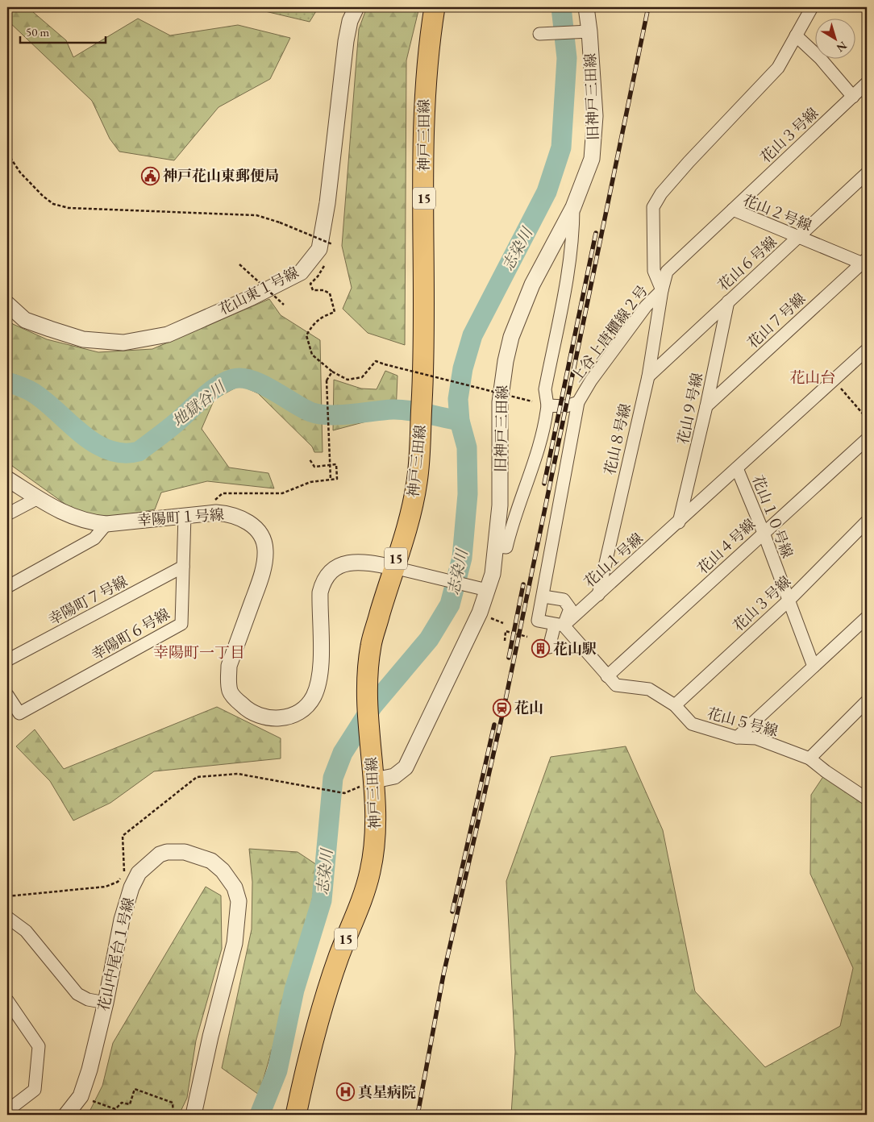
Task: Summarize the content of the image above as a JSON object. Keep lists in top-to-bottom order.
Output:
{
  "streets": {
    "main road": ["神戸三田線", "15"],
    "street": [
      "旧神戸三田線",
      "花山３号線",
      "花山２号線",
      "花山６号線",
      "花山東１号線",
      "花山７号線",
      "上谷上唐櫃線２号",
      "花山９号線",
      "花山８号線",
      "花山１０号線",
      "幸陽町１号線",
      "花山４号線",
      "花山１号線",
      "幸陽町７号線",
      "幸陽町６号線",
      "花山５号線",
      "花山中尾台１号線"
    ]
  },
  "crossings": [
    ["旧神戸三田線", "神戸三田線"],
    ["旧神戸三田線", "幸陽町１号線"],
    ["神戸三田線", "幸陽町１号線"],
    ["花山３号線", "花山２号線"],
    ["花山３号線", "花山１０号線"],
    ["花山３号線", "花山５号線"],
    ["花山２号線", "花山６号線"],
    ["花山２号線", "花山７号線"],
    ["花山２号線", "上谷上唐櫃線２号"],
    ["花山２号線", "花山８号線"],
    ["花山６号線", "花山９号線"],
    ["花山６号線", "花山８号線"],
    ["花山７号線", "花山９号線"],
    ["上谷上唐櫃線２号", "花山８号線"],
    ["花山９号線", "花山１号線"],
    ["花山８号線", "花山１号線"],
    ["花山１０号線", "花山４号線"],
    ["花山１０号線", "花山１号線"],
    ["幸陽町１号線", "幸陽町６号線"],
    ["花山４号線", "花山５号線"],
    ["花山１号線", "花山５号線"],
    ["幸陽町７号線", "幸陽町６号線"]
  ],
  "districts": ["花山台", "幸陽町一丁目"],
  "water": ["志染川", "地獄谷川"],
  "places": {
    "public building": ["神戸花山東郵便局"],
    "building": ["花山駅"],
    "station": ["花山"],
    "hospital": ["真星病院"]
  },
  "scale_bar": "50 m",
  "north": "bottom right"
}
